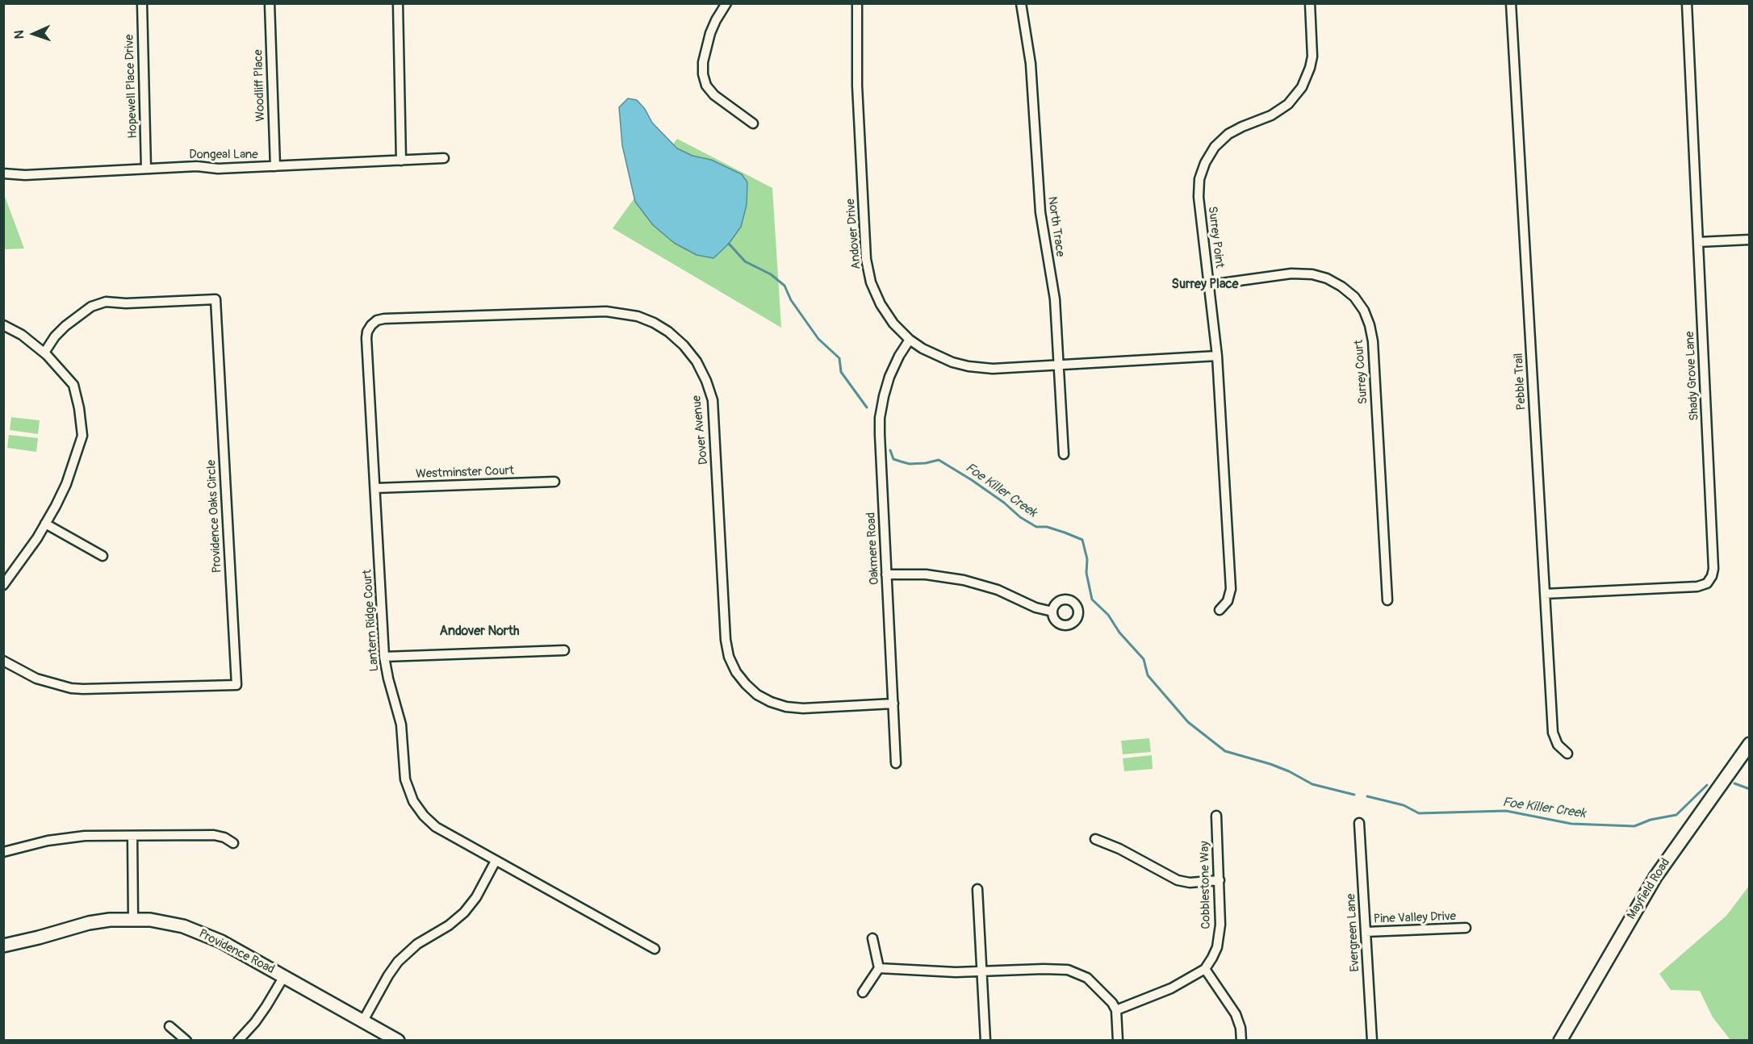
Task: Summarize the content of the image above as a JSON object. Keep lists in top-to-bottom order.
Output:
{
  "streets": {
    "street": [
      "Woodliff Place",
      "Hopewell Place Drive",
      "Dongeal Lane",
      "North Trace",
      "Andover Drive",
      "Surrey Point",
      "Surrey Court",
      "Shady Grove Lane",
      "Pebble Trail",
      "Dover Avenue",
      "Westminster Court",
      "Providence Oaks Circle",
      "Oakmere Road",
      "Lantern Ridge Court",
      "Cobblestone Way",
      "Mayfield Road",
      "Pine Valley Drive",
      "Evergreen Lane",
      "Providence Road"
    ]
  },
  "crossings": [
    ["Woodliff Place", "Dongeal Lane"],
    ["Hopewell Place Drive", "Dongeal Lane"],
    ["North Trace", "Andover Drive"],
    ["Andover Drive", "Surrey Point"],
    ["Andover Drive", "Oakmere Road"],
    ["Surrey Point", "Surrey Court"],
    ["Shady Grove Lane", "Pebble Trail"],
    ["Dover Avenue", "Oakmere Road"],
    ["Dover Avenue", "Lantern Ridge Court"],
    ["Westminster Court", "Lantern Ridge Court"],
    ["Pine Valley Drive", "Evergreen Lane"]
  ],
  "districts": ["Surrey Place", "Andover North"],
  "water": ["Foe Killer Creek"],
  "north": "left"
}
